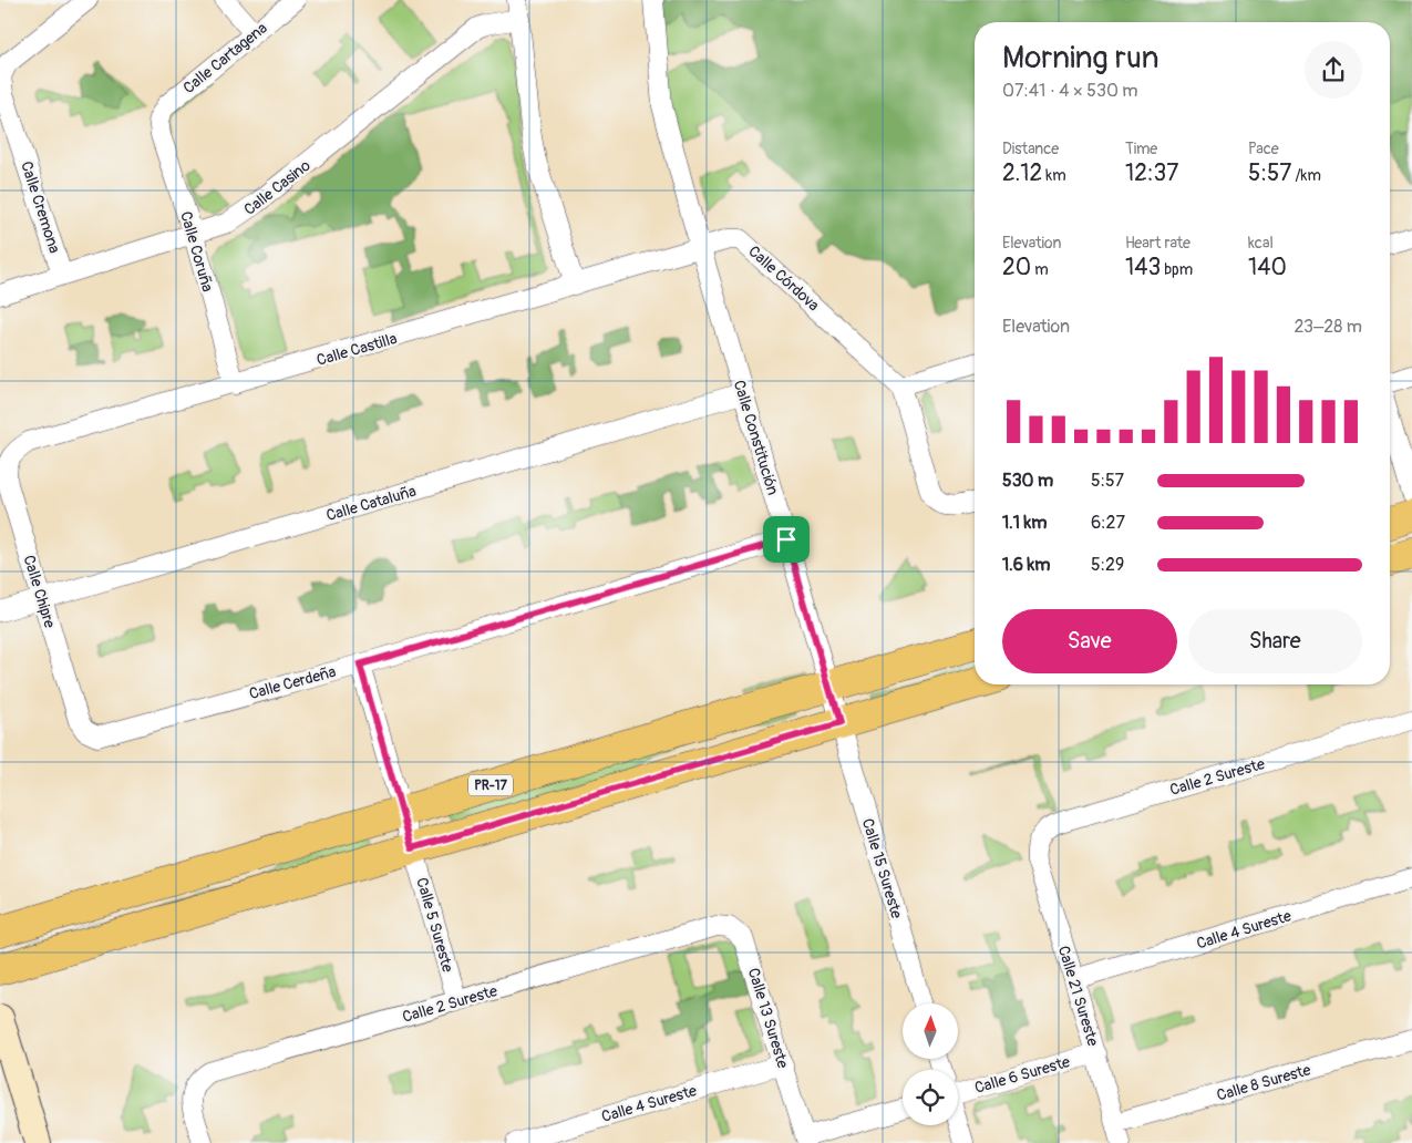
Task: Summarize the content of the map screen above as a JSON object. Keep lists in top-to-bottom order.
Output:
{
  "streets": {
    "main road": ["PR-17"],
    "street": [
      "Calle Cartagena",
      "Calle Casino",
      "Calle Cremona",
      "Calle Coruña",
      "Calle Córdova",
      "Calle Castilla",
      "Calle Constitución",
      "Calle Cataluña",
      "Calle Chipre",
      "Calle Cerdeña",
      "Calle 2 Sureste",
      "Calle 15 Sureste",
      "Calle 5 Sureste",
      "Calle 4 Sureste",
      "Calle 21 Sureste",
      "Calle 13 Sureste",
      "Calle 6 Sureste",
      "Calle 8 Sureste"
    ]
  },
  "crossings": [
    ["Calle Cartagena", "Calle Coruña"],
    ["Calle Casino", "Calle Cremona"],
    ["Calle Casino", "Calle Coruña"],
    ["Calle Coruña", "Calle Castilla"],
    ["Calle Córdova", "Calle Castilla"],
    ["Calle Córdova", "Calle Constitución"],
    ["Calle Castilla", "Calle Constitución"],
    ["Calle Castilla", "Calle Chipre"],
    ["Calle Constitución", "Calle Cataluña"],
    ["Calle Constitución", "Calle Cerdeña"],
    ["Calle Constitución", "PR-17"],
    ["Calle Constitución", "Calle 15 Sureste"],
    ["Calle Cataluña", "Calle Chipre"],
    ["Calle Chipre", "Calle Cerdeña"],
    ["Calle Cerdeña", "Calle 5 Sureste"],
    ["Calle 2 Sureste", "Calle 5 Sureste"],
    ["Calle 2 Sureste", "Calle 21 Sureste"],
    ["Calle 2 Sureste", "Calle 13 Sureste"],
    ["PR-17", "Calle 15 Sureste"],
    ["PR-17", "Calle 5 Sureste"],
    ["Calle 4 Sureste", "Calle 21 Sureste"],
    ["Calle 4 Sureste", "Calle 13 Sureste"],
    ["Calle 21 Sureste", "Calle 6 Sureste"],
    ["Calle 21 Sureste", "Calle 8 Sureste"]
  ],
  "north": "top",
  "page": {
    "heading": ["Morning run", "07:41 · 4 × 530 m"],
    "stats": [
      ["Distance", "2.12 km"],
      ["Time", "12:37"],
      ["Pace", "5:57 /km"],
      ["Elevation", "20 m"],
      ["Heart rate", "143 bpm"],
      ["kcal", "140"]
    ],
    "chart": ["Elevation", "23–28 m"],
    "list": [
      {
        "name": "530 m",
        "note": "5:57"
      },
      {
        "name": "1.1 km",
        "note": "6:27"
      },
      {
        "name": "1.6 km",
        "note": "5:29"
      }
    ],
    "buttons": ["Save", "Share"]
  }
}
